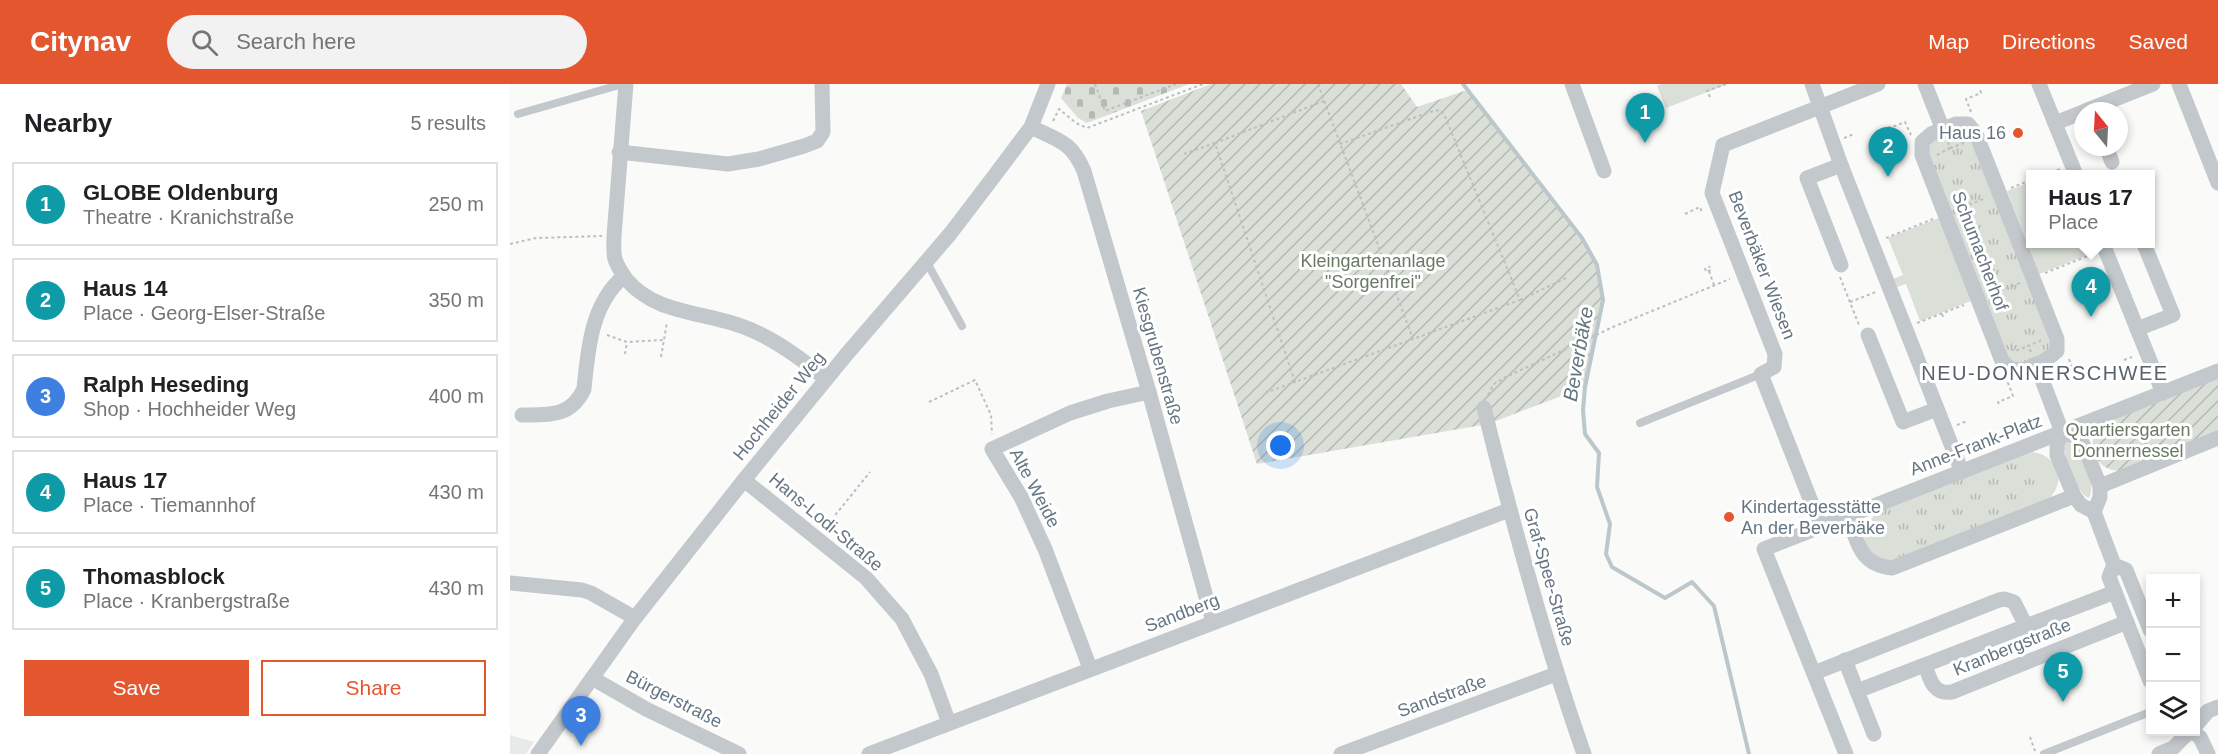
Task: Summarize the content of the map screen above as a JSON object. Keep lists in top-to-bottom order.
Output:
{
  "streets": {
    "street": [
      "Schumacherhof",
      "Beverbäker Wiesen",
      "Kiesgrubenstraße",
      "Hochheider Weg",
      "Anne-Frank-Platz",
      "Alte Weide",
      "Hans-Lodi-Straße",
      "Graf-Spee-Straße",
      "Sandberg",
      "Kranbergstraße",
      "Sandstraße",
      "Bürgerstraße"
    ]
  },
  "crossings": [
    ["Kiesgrubenstraße", "Hochheider Weg"],
    ["Kiesgrubenstraße", "Alte Weide"],
    ["Kiesgrubenstraße", "Sandberg"],
    ["Hochheider Weg", "Hans-Lodi-Straße"],
    ["Hochheider Weg", "Bürgerstraße"],
    ["Alte Weide", "Sandberg"],
    ["Hans-Lodi-Straße", "Sandberg"],
    ["Graf-Spee-Straße", "Sandberg"],
    ["Graf-Spee-Straße", "Sandstraße"]
  ],
  "districts": ["NEU-DONNERSCHWEE"],
  "water": ["Beverbäke"],
  "parks": ["Kleingartenanlage \"Sorgenfrei\"", "Quartiersgarten Donnernessel"],
  "places": ["Haus 16", "Kindertagesstätte An der Beverbäke"],
  "north": "top",
  "page": {
    "header": "Citynav",
    "search": "Search here",
    "nav": ["Map", "Directions", "Saved"],
    "heading": ["Nearby", "5 results"],
    "pins": [
      "1",
      "2",
      "4",
      "5",
      "3"
    ],
    "list": [
      {
        "mark": "1",
        "name": "GLOBE Oldenburg",
        "note": "Theatre · Kranichstraße",
        "value": "250 m"
      },
      {
        "mark": "2",
        "name": "Haus 14",
        "note": "Place · Georg-Elser-Straße",
        "value": "350 m"
      },
      {
        "mark": "3",
        "name": "Ralph Heseding",
        "note": "Shop · Hochheider Weg",
        "value": "400 m"
      },
      {
        "mark": "4",
        "name": "Haus 17",
        "note": "Place · Tiemannhof",
        "value": "430 m"
      },
      {
        "mark": "5",
        "name": "Thomasblock",
        "note": "Place · Kranbergstraße",
        "value": "430 m"
      }
    ],
    "popup": ["Haus 17", "Place"],
    "map_buttons": ["+", "−"],
    "buttons": ["Save", "Share"]
  }
}
